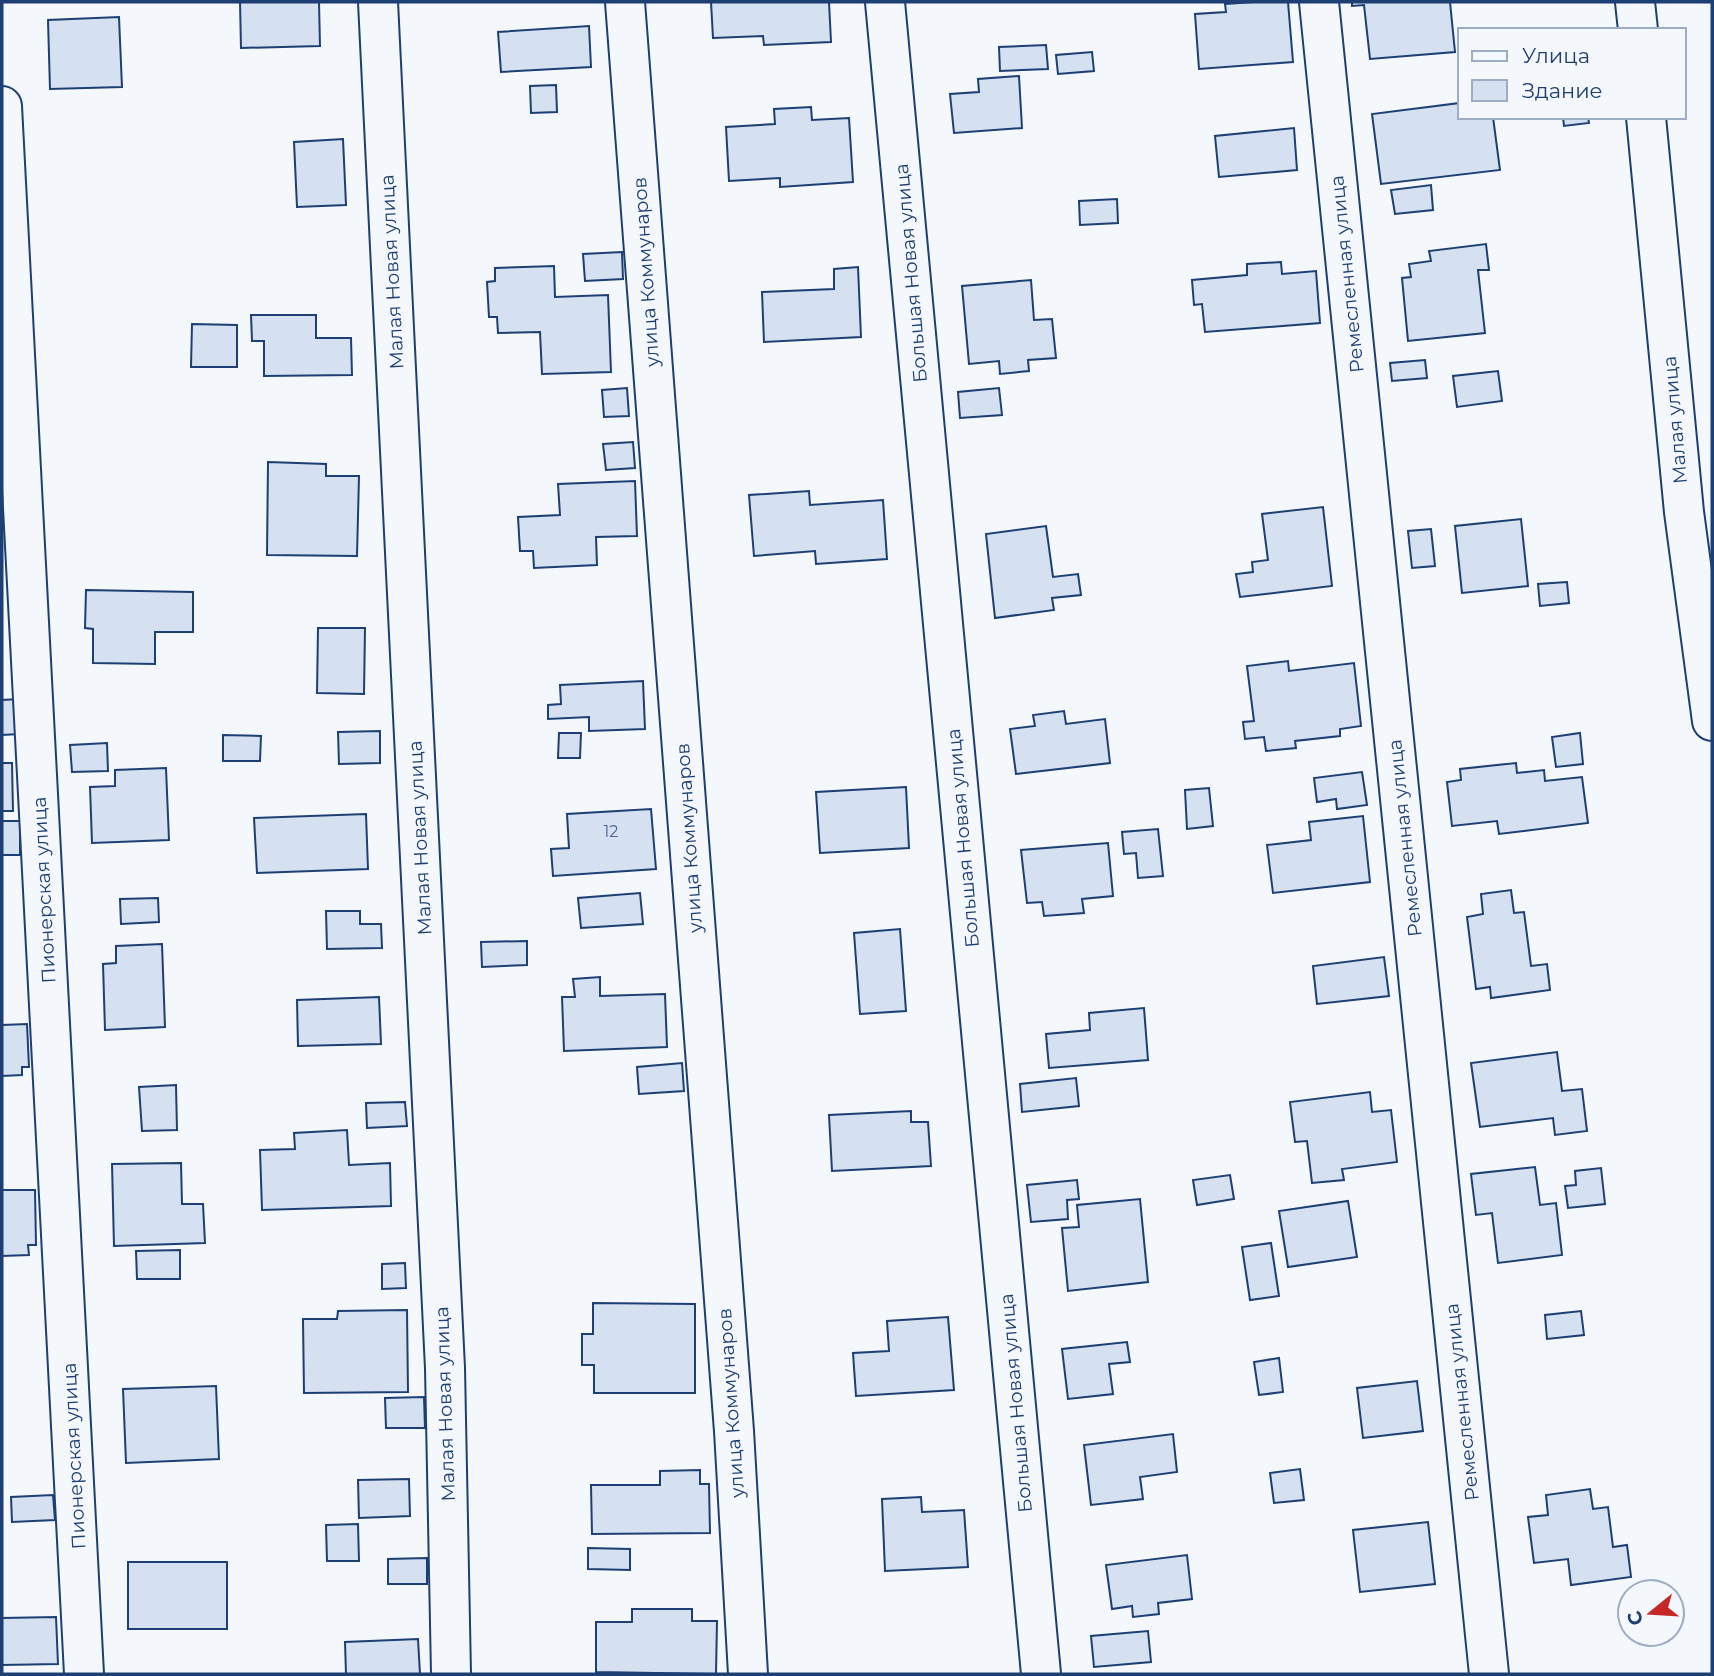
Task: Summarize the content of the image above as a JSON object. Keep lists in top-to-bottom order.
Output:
{
  "streets": {
    "street": [
      "Малая Новая улица",
      "улица Коммунаров",
      "Большая Новая улица",
      "Ремесленная улица",
      "Малая улица",
      "Пионерская улица"
    ]
  },
  "house_numbers": ["12"],
  "legend": ["Улица", "Здание"],
  "north": "left"
}
